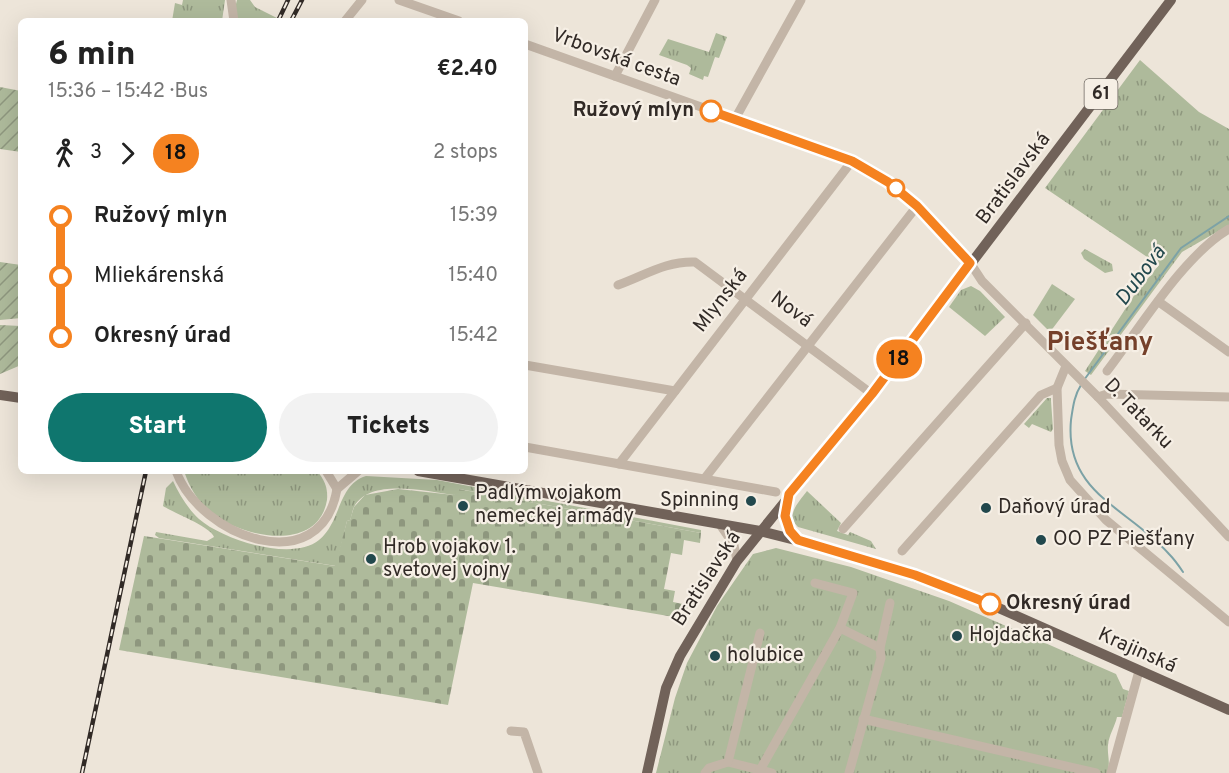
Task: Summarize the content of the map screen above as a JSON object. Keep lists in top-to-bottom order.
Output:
{
  "streets": {
    "main road": ["61", "Bratislavská", "Krajinská"],
    "street": [
      "Vrbovská cesta",
      "Mlynská",
      "Nová",
      "D. Tatarku"
    ]
  },
  "crossings": [
    ["Vrbovská cesta", "Bratislavská"],
    ["Vrbovská cesta", "Mlynská"],
    ["Vrbovská cesta", "D. Tatarku"],
    ["Bratislavská", "Nová"],
    ["Bratislavská", "D. Tatarku"],
    ["Bratislavská", "Krajinská"],
    ["Mlynská", "Nová"]
  ],
  "districts": ["Piešťany"],
  "water": ["Dubová"],
  "places": [
    "Ružový mlyn",
    "Spinning",
    "Padlým vojakom nemeckej armády",
    "Daňový úrad",
    "OO PZ Piešťany",
    "Hrob vojakov 1. svetovej vojny",
    "Okresný úrad",
    "Hojdačka",
    "holubice"
  ],
  "lines": ["bus line 18"],
  "page": {
    "on_map": "18",
    "heading": ["6 min", "15:36 – 15:42 · Bus", "€2.40"],
    "legs": ["3", "18", "2 stops"],
    "list": [
      {
        "name": "Ružový mlyn",
        "value": "15:39"
      },
      {
        "name": "Mliekárenská",
        "value": "15:40"
      },
      {
        "name": "Okresný úrad",
        "value": "15:42"
      }
    ],
    "buttons": ["Start", "Tickets"]
  }
}
